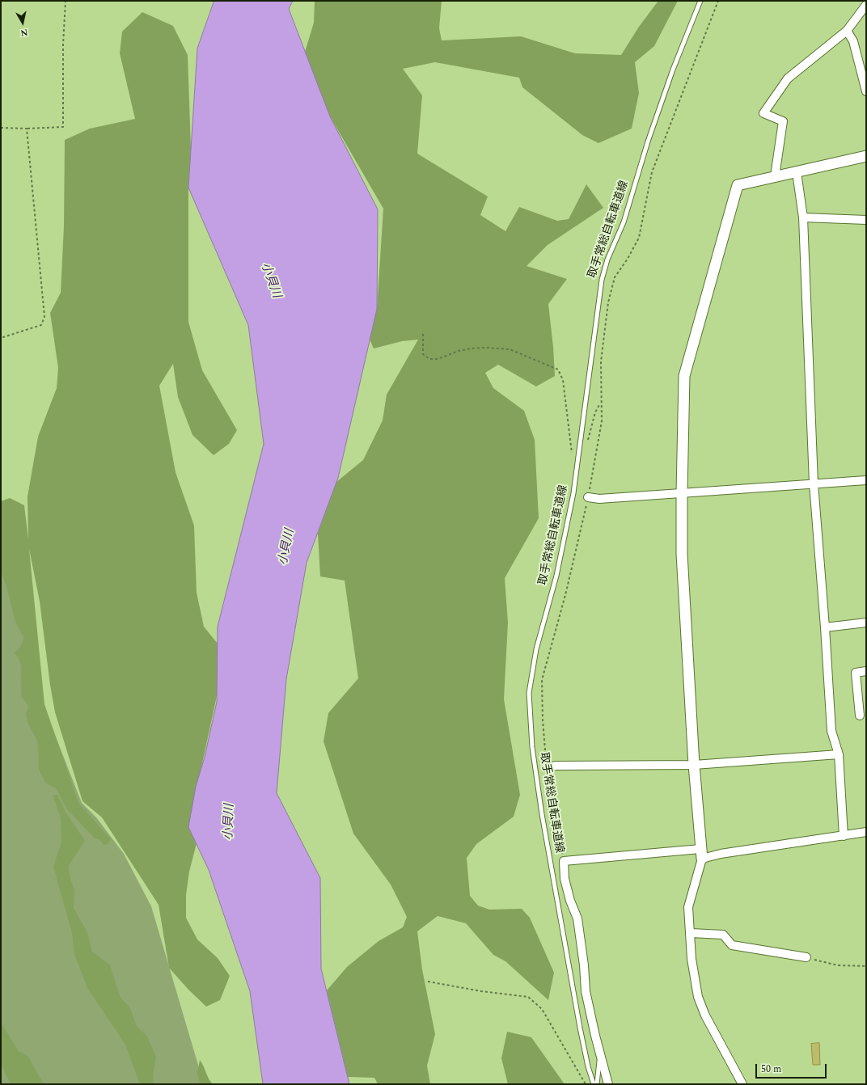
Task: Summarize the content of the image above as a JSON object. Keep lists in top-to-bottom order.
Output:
{
  "streets": {
    "lane": ["取手常総自転車道線"]
  },
  "water": ["小貝川"],
  "scale_bar": "50 m",
  "north": "bottom"
}
